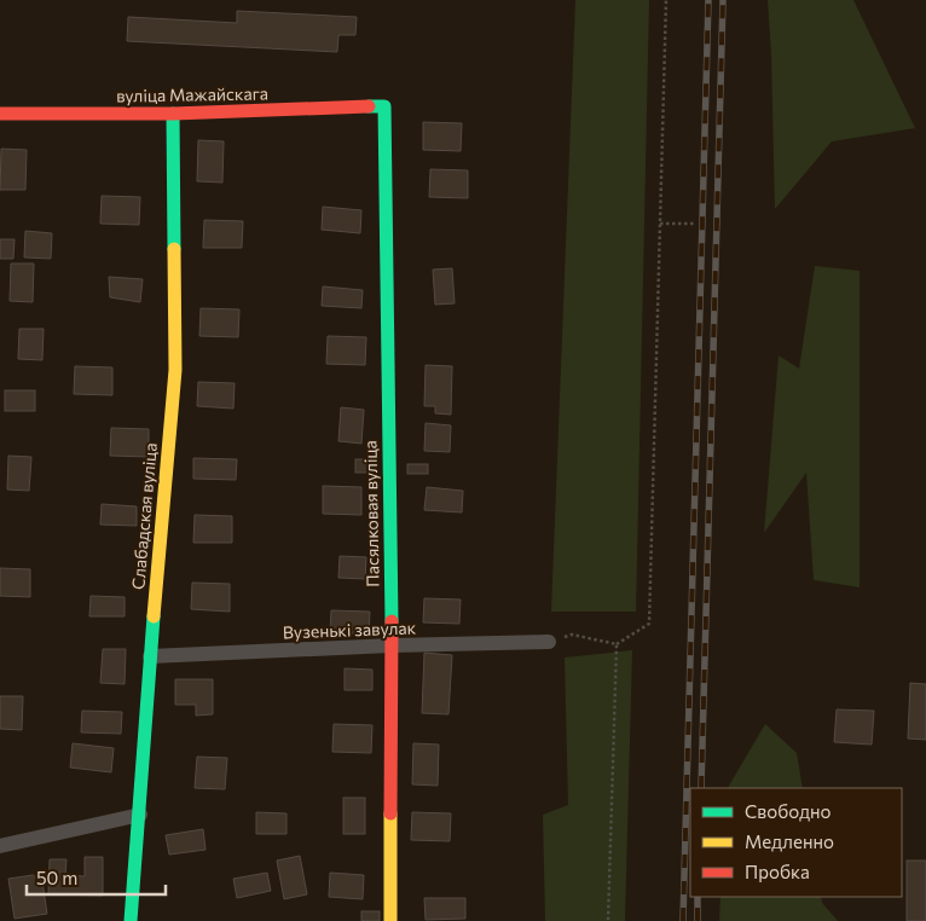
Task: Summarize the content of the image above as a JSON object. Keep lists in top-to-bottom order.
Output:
{
  "streets": {
    "street": [
      "вуліца Мажайскага",
      "Пасялковая вуліца",
      "Слабадская вуліца",
      "Вузенькі завулак"
    ]
  },
  "crossings": [
    ["вуліца Мажайскага", "Пасялковая вуліца"],
    ["вуліца Мажайскага", "Слабадская вуліца"],
    ["Пасялковая вуліца", "Вузенькі завулак"],
    ["Слабадская вуліца", "Вузенькі завулак"]
  ],
  "legend": ["Свободно", "Медленно", "Пробка"],
  "scale_bar": "50 m"
}
